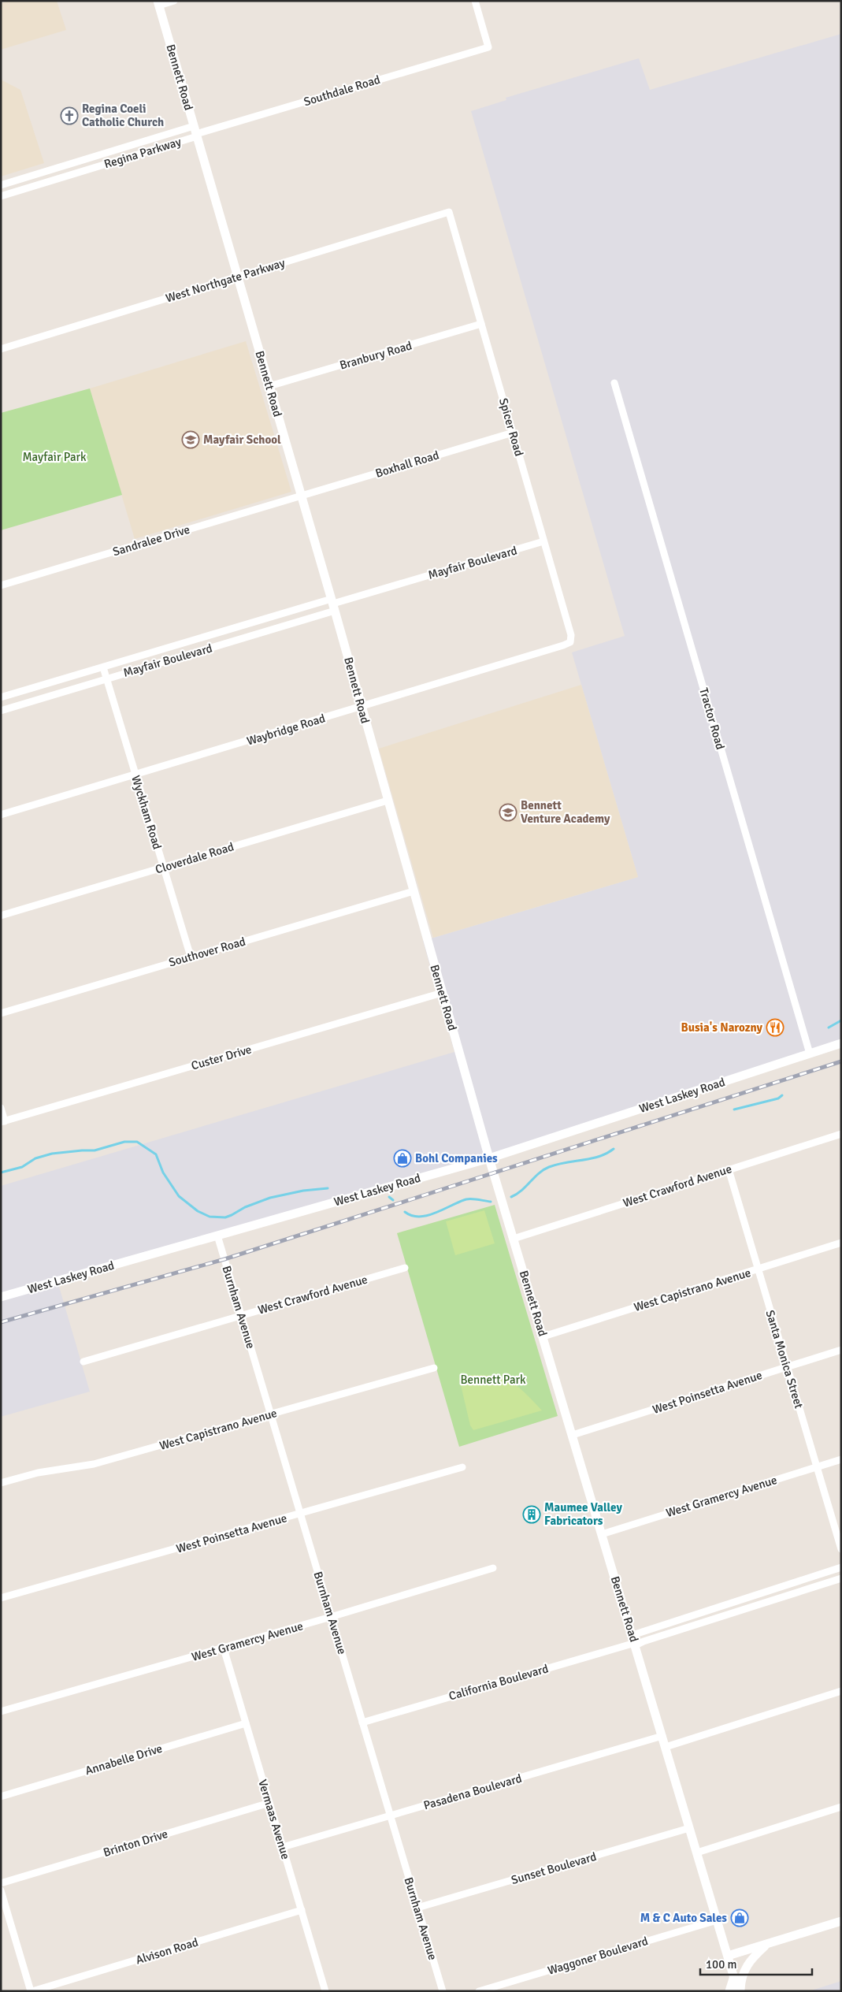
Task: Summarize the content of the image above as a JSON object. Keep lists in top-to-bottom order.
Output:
{
  "streets": {
    "street": [
      "Bennett Road",
      "Southdale Road",
      "Regina Parkway",
      "West Northgate Parkway",
      "Branbury Road",
      "Spicer Road",
      "Boxhall Road",
      "Sandralee Drive",
      "Mayfair Boulevard",
      "Tractor Road",
      "Waybridge Road",
      "Wyckham Road",
      "Cloverdale Road",
      "Southover Road",
      "Custer Drive",
      "West Laskey Road",
      "West Crawford Avenue",
      "West Capistrano Avenue",
      "Burnham Avenue",
      "Santa Monica Street",
      "West Poinsetta Avenue",
      "West Gramercy Avenue",
      "California Boulevard",
      "Annabelle Drive",
      "Pasadena Boulevard",
      "Vermaas Avenue",
      "Brinton Drive",
      "Sunset Boulevard",
      "Alvison Road",
      "Waggoner Boulevard"
    ]
  },
  "crossings": [
    ["Bennett Road", "Southdale Road"],
    ["Bennett Road", "Regina Parkway"],
    ["Bennett Road", "West Northgate Parkway"],
    ["Bennett Road", "Branbury Road"],
    ["Bennett Road", "Boxhall Road"],
    ["Bennett Road", "Sandralee Drive"],
    ["Bennett Road", "Mayfair Boulevard"],
    ["Bennett Road", "Waybridge Road"],
    ["Bennett Road", "Cloverdale Road"],
    ["Bennett Road", "Southover Road"],
    ["Bennett Road", "Custer Drive"],
    ["Bennett Road", "West Laskey Road"],
    ["Bennett Road", "West Crawford Avenue"],
    ["Bennett Road", "West Capistrano Avenue"],
    ["Bennett Road", "West Poinsetta Avenue"],
    ["Bennett Road", "West Gramercy Avenue"],
    ["Bennett Road", "California Boulevard"],
    ["Bennett Road", "Pasadena Boulevard"],
    ["Bennett Road", "Sunset Boulevard"],
    ["Bennett Road", "Waggoner Boulevard"],
    ["Southdale Road", "Regina Parkway"],
    ["West Northgate Parkway", "Spicer Road"],
    ["Branbury Road", "Spicer Road"],
    ["Spicer Road", "Boxhall Road"],
    ["Spicer Road", "Mayfair Boulevard"],
    ["Spicer Road", "Waybridge Road"],
    ["Boxhall Road", "Sandralee Drive"],
    ["Mayfair Boulevard", "Wyckham Road"],
    ["Tractor Road", "West Laskey Road"],
    ["Waybridge Road", "Wyckham Road"],
    ["Wyckham Road", "Cloverdale Road"],
    ["Wyckham Road", "Southover Road"],
    ["West Laskey Road", "Burnham Avenue"],
    ["West Crawford Avenue", "Burnham Avenue"],
    ["West Crawford Avenue", "Santa Monica Street"],
    ["West Capistrano Avenue", "Burnham Avenue"],
    ["West Capistrano Avenue", "Santa Monica Street"],
    ["Burnham Avenue", "West Poinsetta Avenue"],
    ["Burnham Avenue", "West Gramercy Avenue"],
    ["Burnham Avenue", "California Boulevard"],
    ["Burnham Avenue", "Pasadena Boulevard"],
    ["Burnham Avenue", "Sunset Boulevard"],
    ["Santa Monica Street", "West Poinsetta Avenue"],
    ["Santa Monica Street", "West Gramercy Avenue"],
    ["West Gramercy Avenue", "Vermaas Avenue"],
    ["Annabelle Drive", "Vermaas Avenue"],
    ["Pasadena Boulevard", "Vermaas Avenue"],
    ["Vermaas Avenue", "Brinton Drive"],
    ["Vermaas Avenue", "Alvison Road"]
  ],
  "parks": ["Mayfair Park", "Bennett Park"],
  "places": {
    "church": ["Regina Coeli Catholic Church"],
    "school or university": ["Mayfair School", "Bennett Venture Academy"],
    "restaurant": ["Busia's Narozny"],
    "shop": ["Bohl Companies", "M & C Auto Sales"],
    "building": ["Maumee Valley Fabricators"]
  },
  "scale_bar": "100 m"
}
